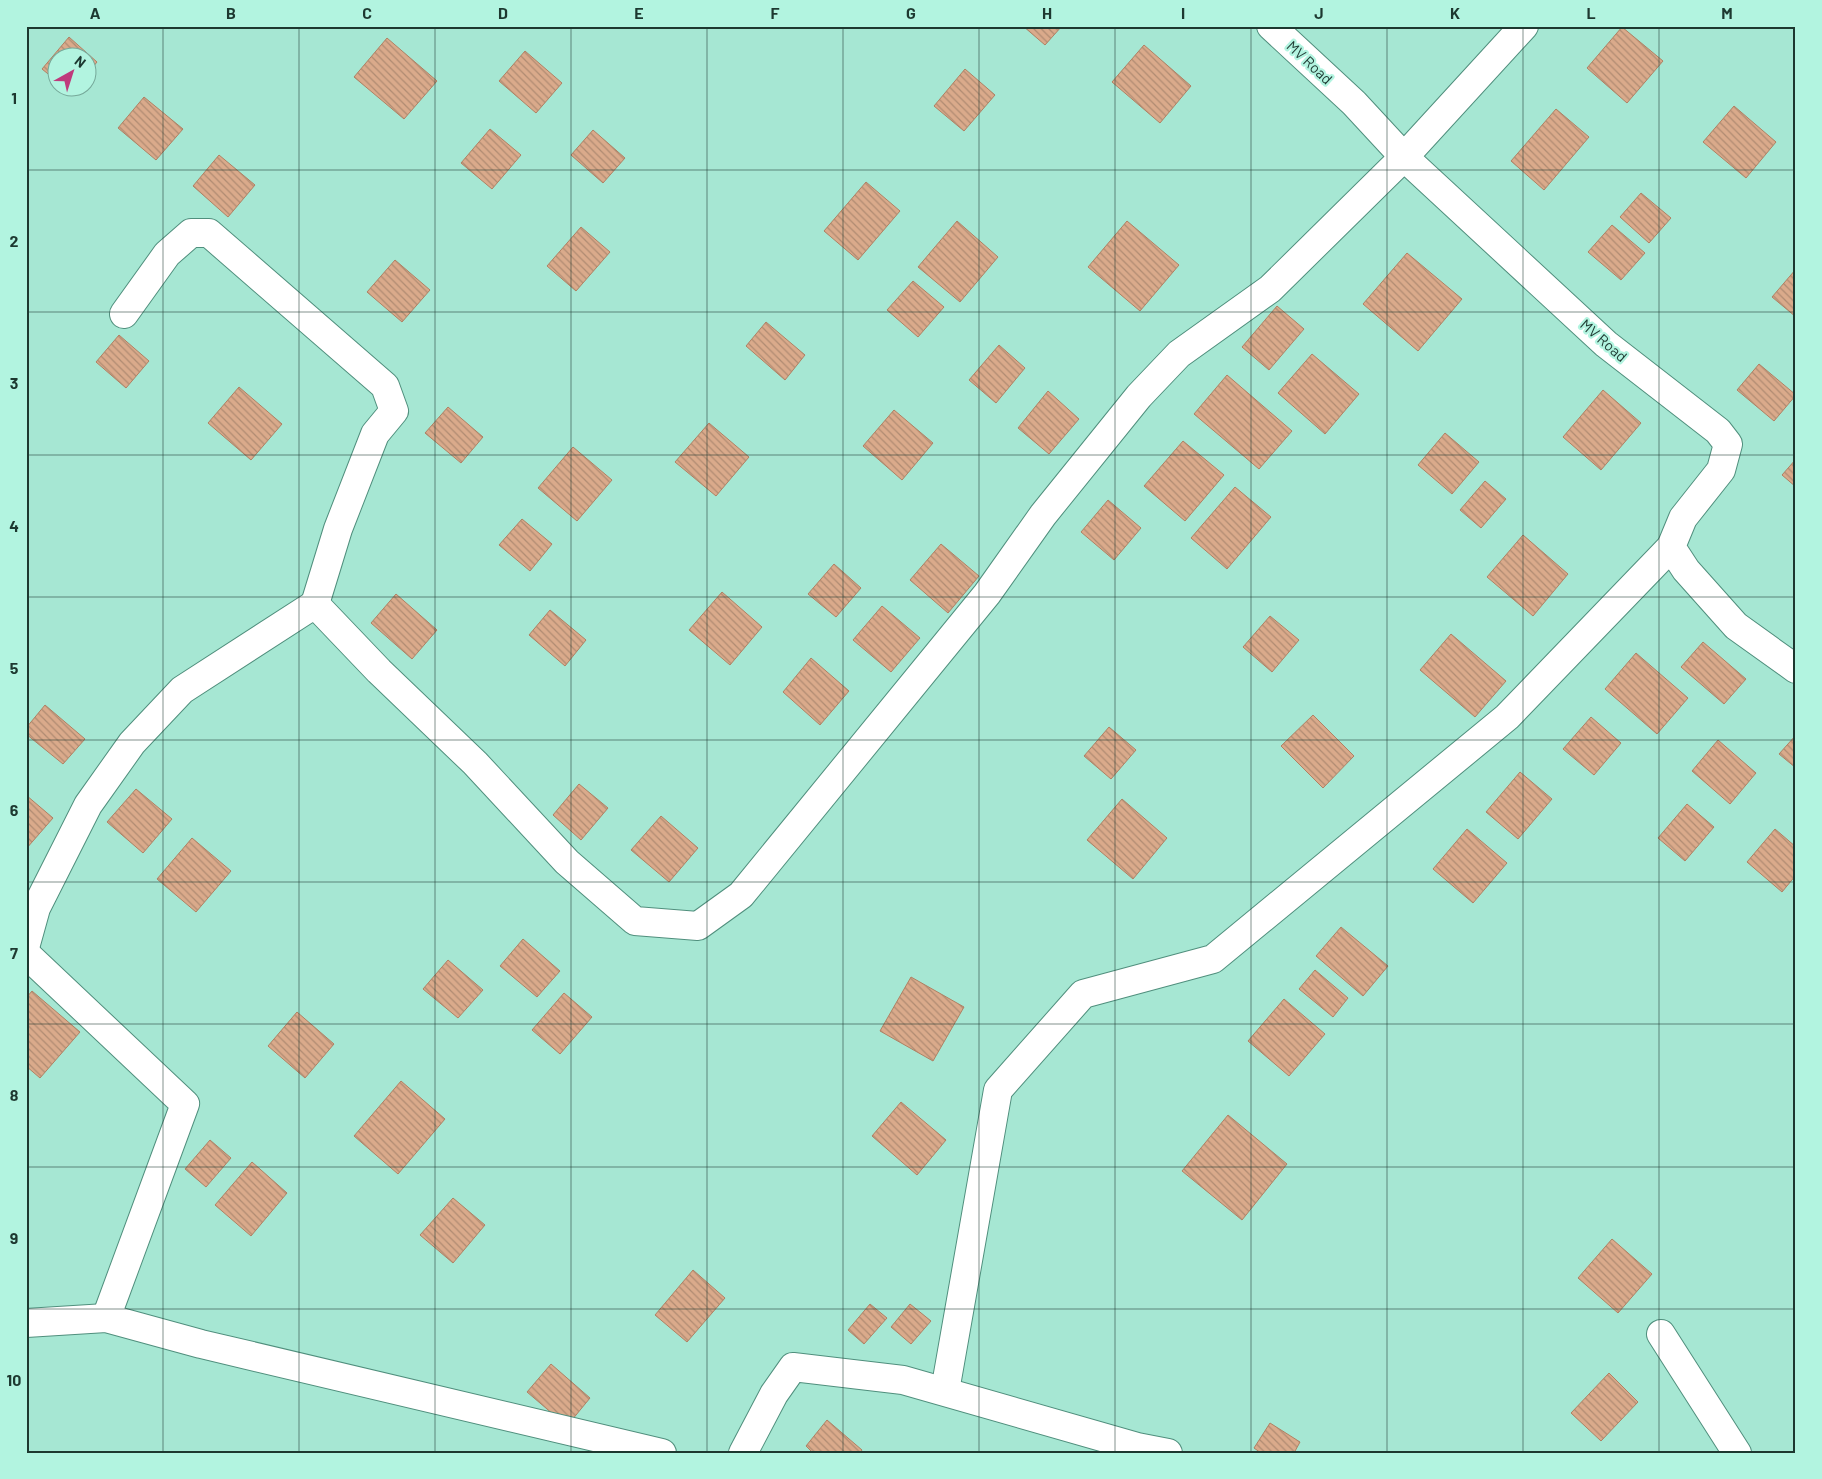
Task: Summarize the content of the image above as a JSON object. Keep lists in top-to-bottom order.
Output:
{
  "streets": {
    "street": ["MV Road"]
  },
  "north": "top right",
  "grid": {
    "columns": [
      "A",
      "B",
      "C",
      "D",
      "E",
      "F",
      "G",
      "H",
      "I",
      "J",
      "K",
      "L",
      "M"
    ],
    "rows": [
      "1",
      "2",
      "3",
      "4",
      "5",
      "6",
      "7",
      "8",
      "9",
      "10"
    ]
  }
}
